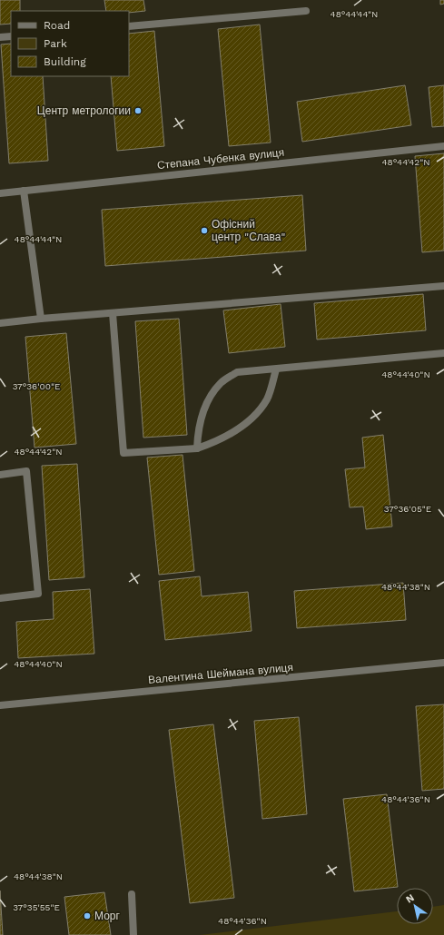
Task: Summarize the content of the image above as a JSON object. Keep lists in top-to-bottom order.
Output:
{
  "streets": {
    "street": ["Степана Чубенка вулиця", "Валентина Шеймана вулиця"]
  },
  "places": ["Центр метрологии", "Офісний центр \"Слава\"", "Морг"],
  "legend": ["Road", "Park", "Building"],
  "north": "top left",
  "coordinates": [
    "48°44'44\"N",
    "48°44'42\"N",
    "48°44'40\"N",
    "37°36'00\"E",
    "37°36'05\"E",
    "48°44'38\"N",
    "48°44'36\"N",
    "37°35'55\"E"
  ]
}
